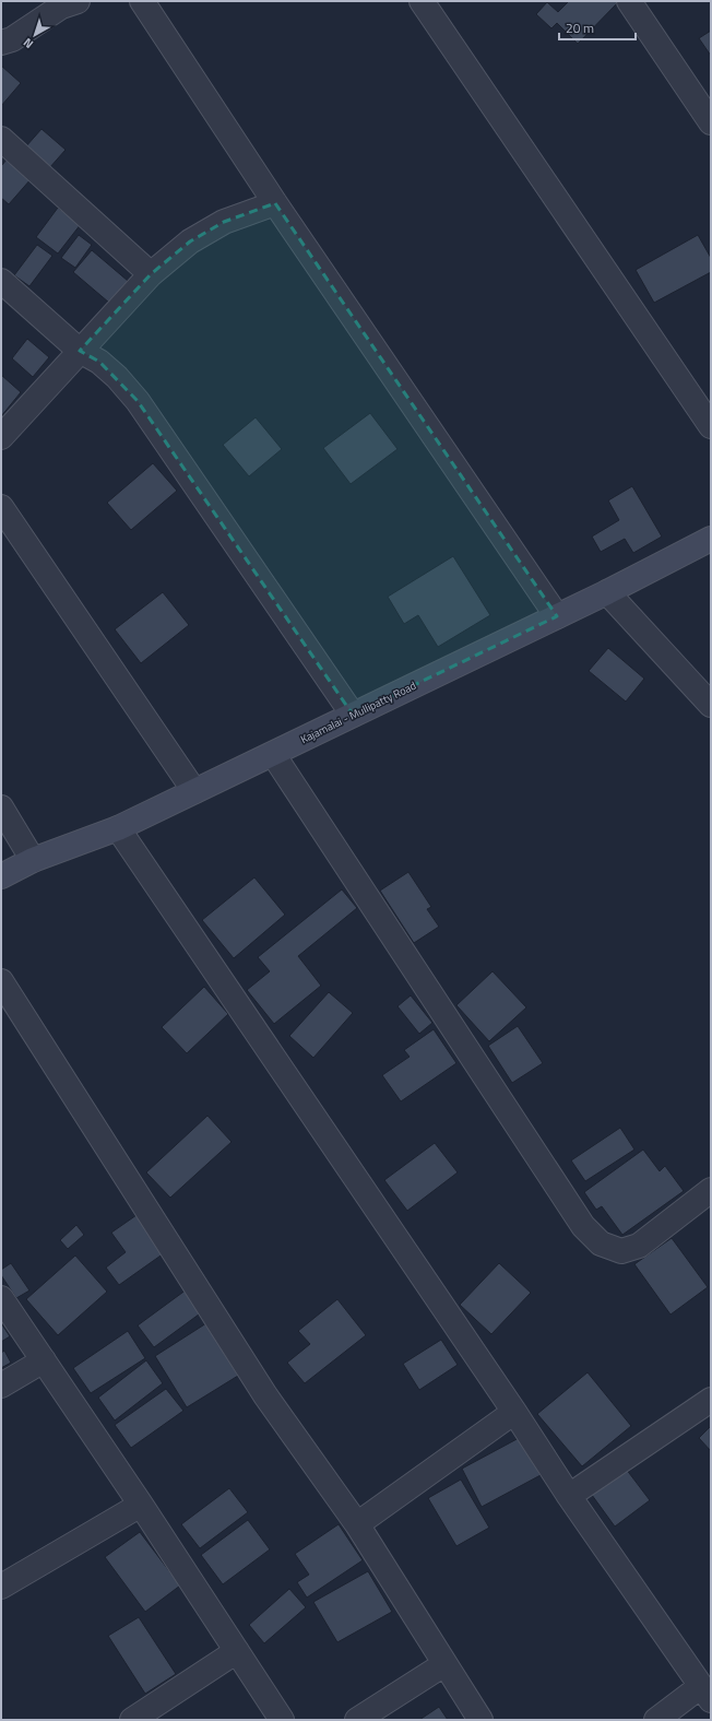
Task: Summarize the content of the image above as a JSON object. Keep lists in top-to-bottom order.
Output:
{
  "streets": {
    "main road": ["Kajamalai - Mullipatty Road"]
  },
  "scale_bar": "20 m",
  "north": "bottom left"
}
